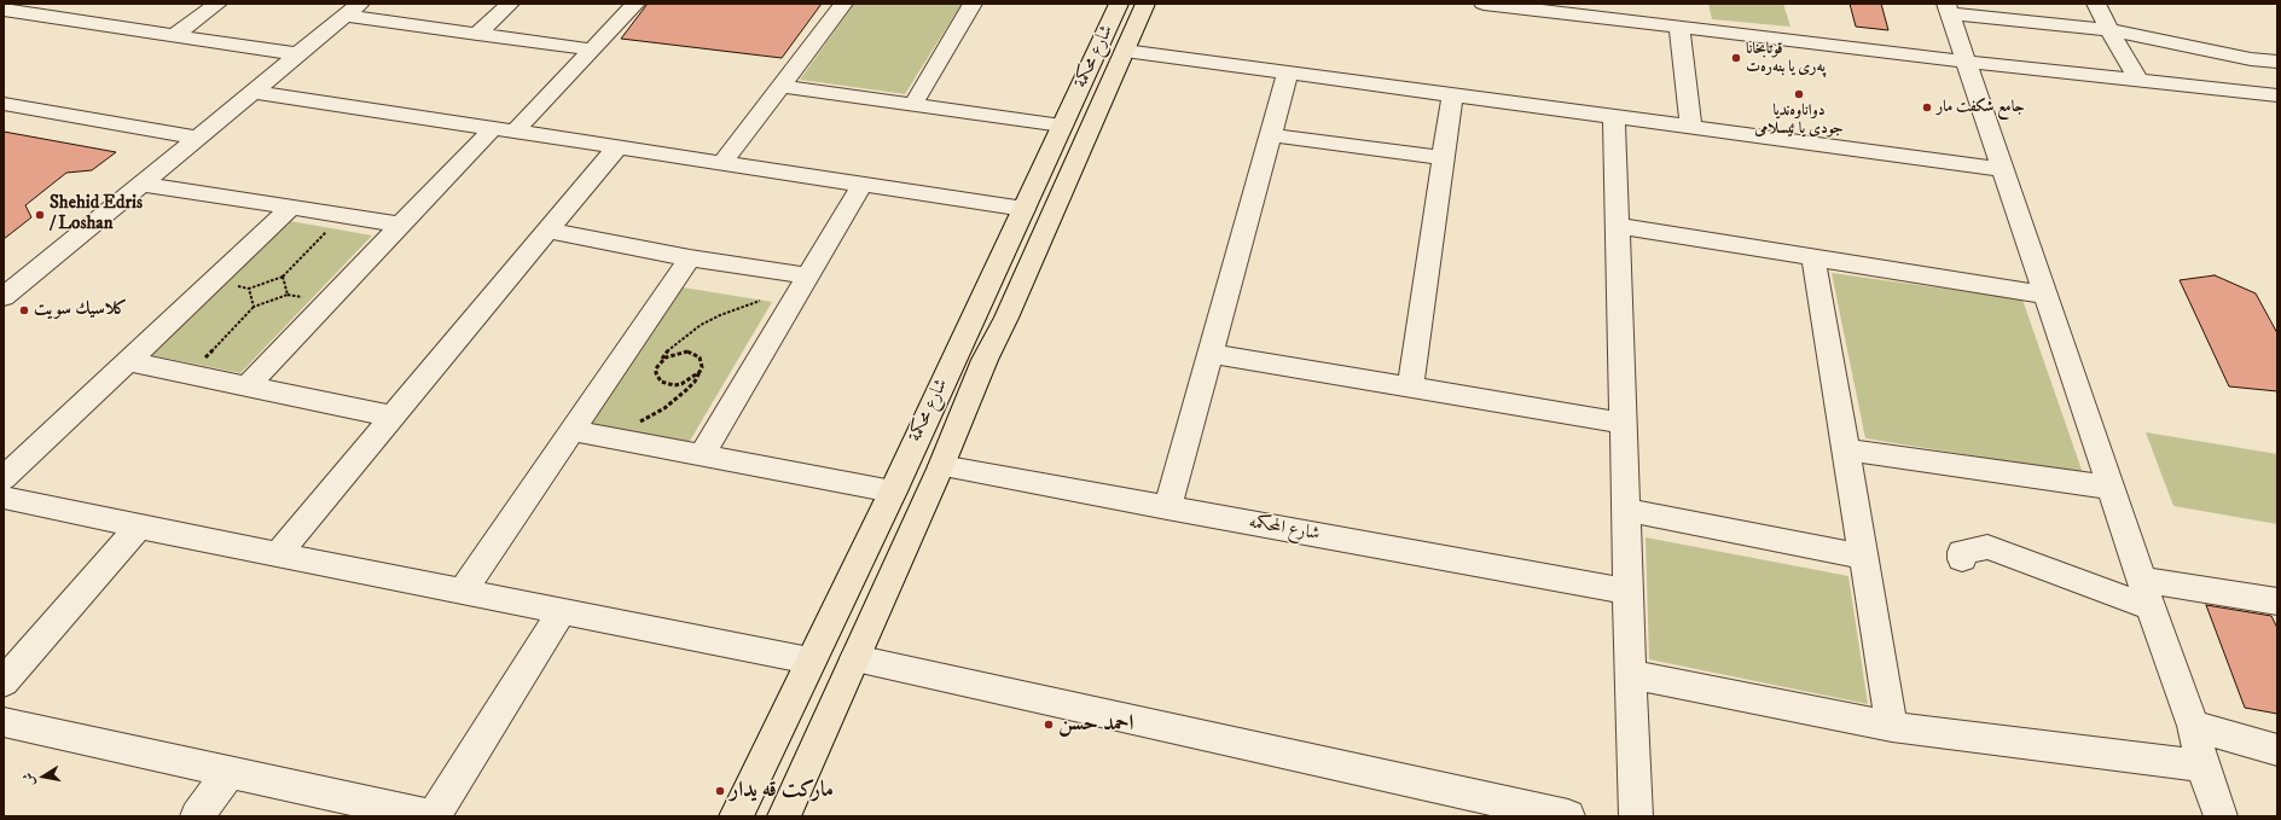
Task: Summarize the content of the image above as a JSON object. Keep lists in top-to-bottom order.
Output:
{
  "streets": {
    "main road": ["شارع محكمة"],
    "street": ["شارع المحكمه"]
  },
  "crossings": [
    ["شارع محكمة", "شارع المحكمه"]
  ],
  "places": [
    "قوتابخانا پەری یا بنەرەت",
    "دواناوەندیا جودی یا ئیسلامی",
    "جامع شكفت مار",
    "Shehid Edris / Loshan",
    "كلاسيك سويت",
    "احمد حسن",
    "ماركت قه يدار"
  ],
  "north": "left"
}
